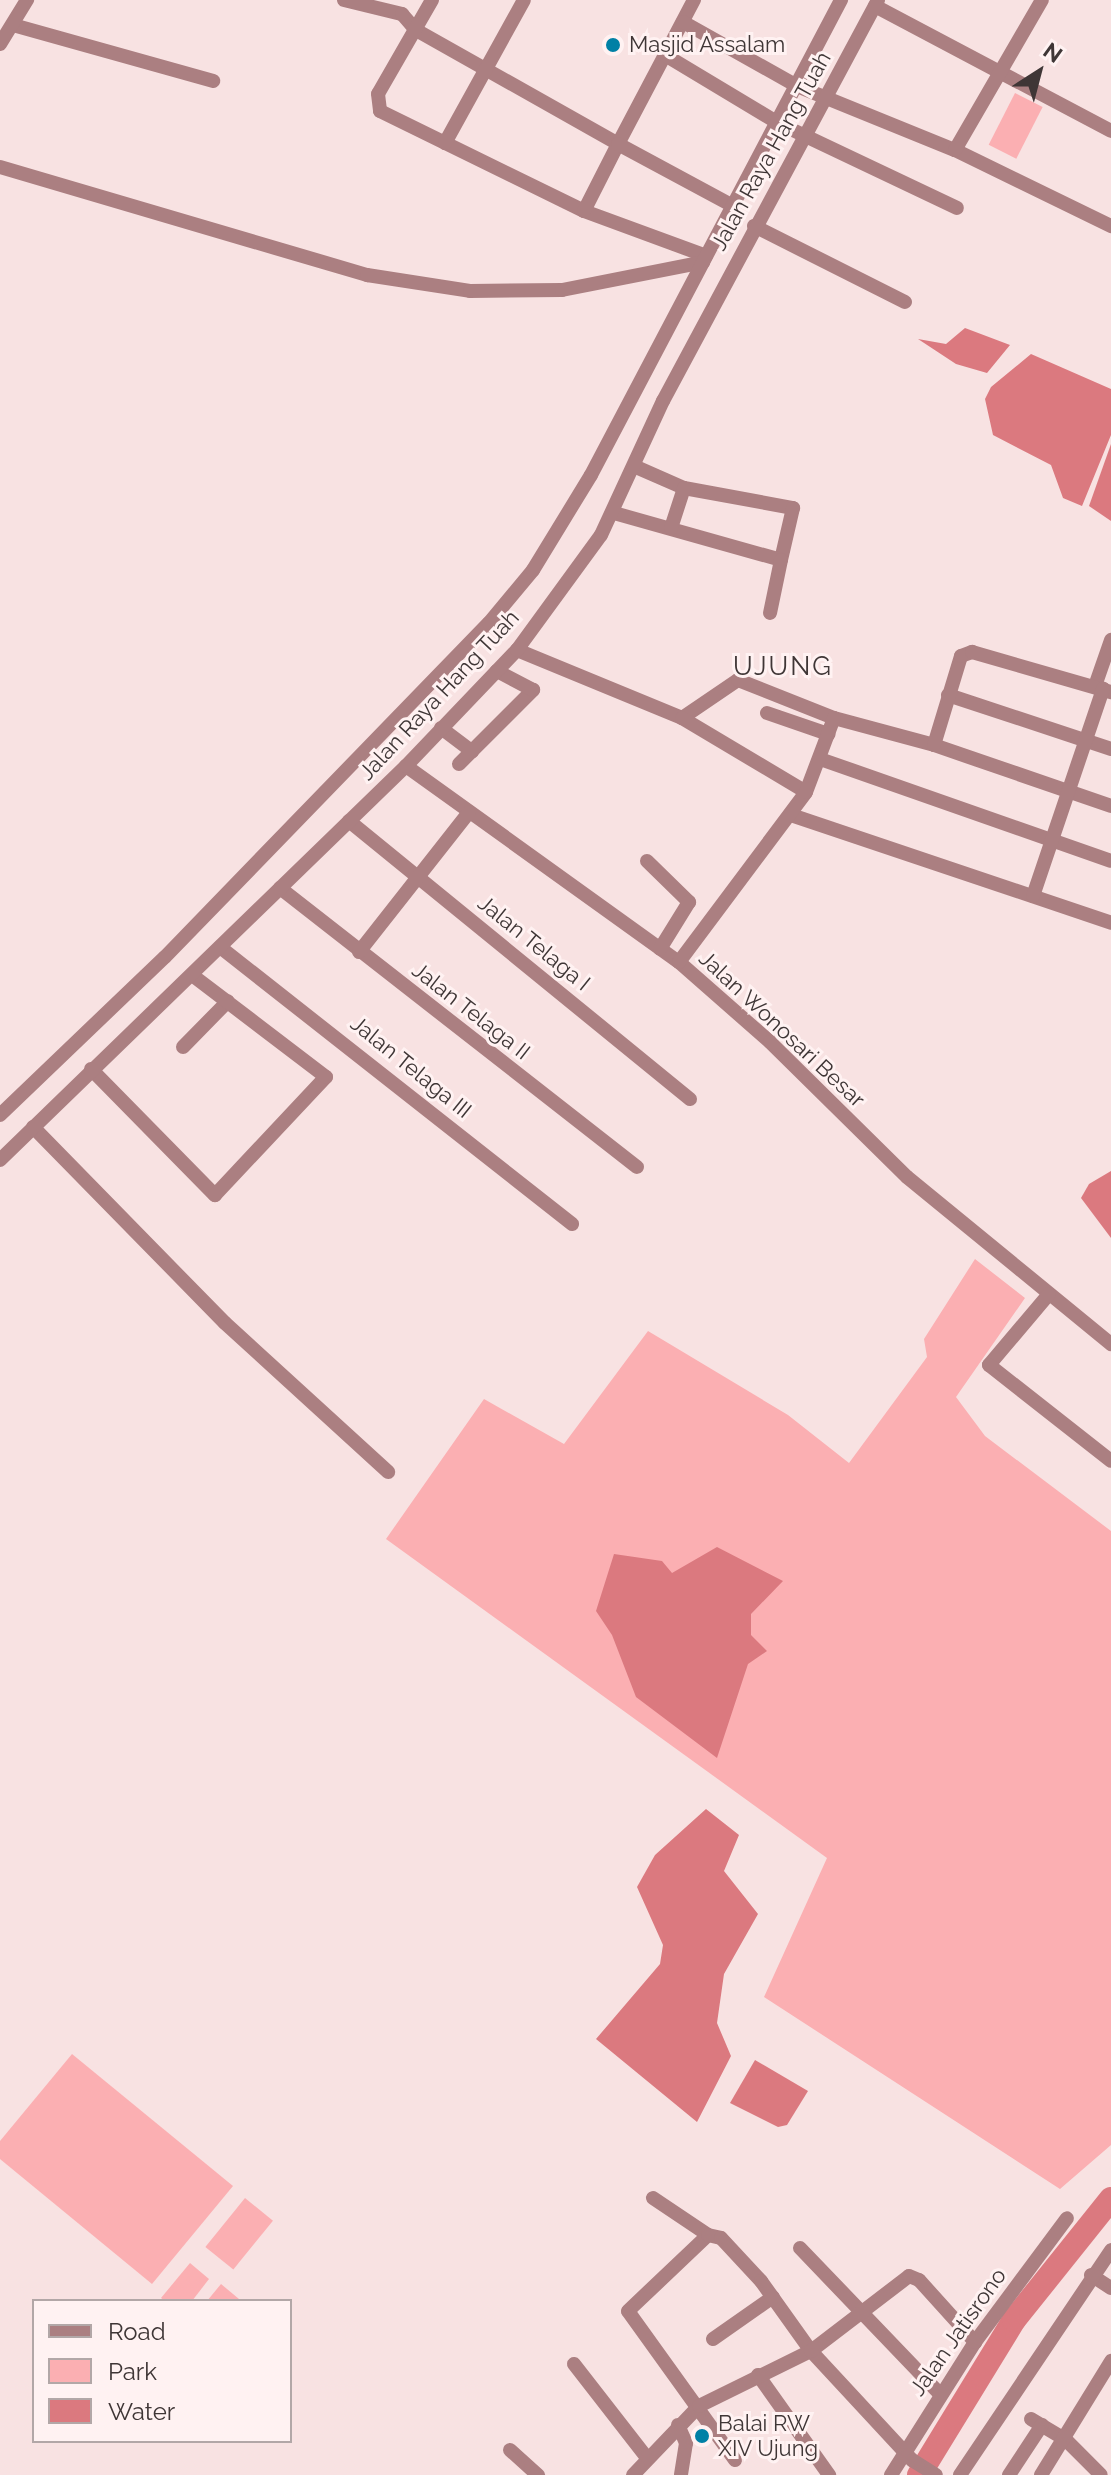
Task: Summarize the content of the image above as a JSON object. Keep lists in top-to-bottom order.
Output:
{
  "streets": {
    "street": [
      "Jalan Raya Hang Tuah",
      "Jalan Telaga I",
      "Jalan Telaga II",
      "Jalan Wonosari Besar",
      "Jalan Telaga III",
      "Jalan Jatisrono"
    ]
  },
  "crossings": [
    ["Jalan Raya Hang Tuah", "Jalan Telaga I"],
    ["Jalan Raya Hang Tuah", "Jalan Telaga II"],
    ["Jalan Raya Hang Tuah", "Jalan Wonosari Besar"],
    ["Jalan Raya Hang Tuah", "Jalan Telaga III"]
  ],
  "districts": ["UJUNG"],
  "places": ["Masjid Assalam", "Balai RW XIV Ujung"],
  "legend": ["Road", "Park", "Water"],
  "north": "top right"
}
